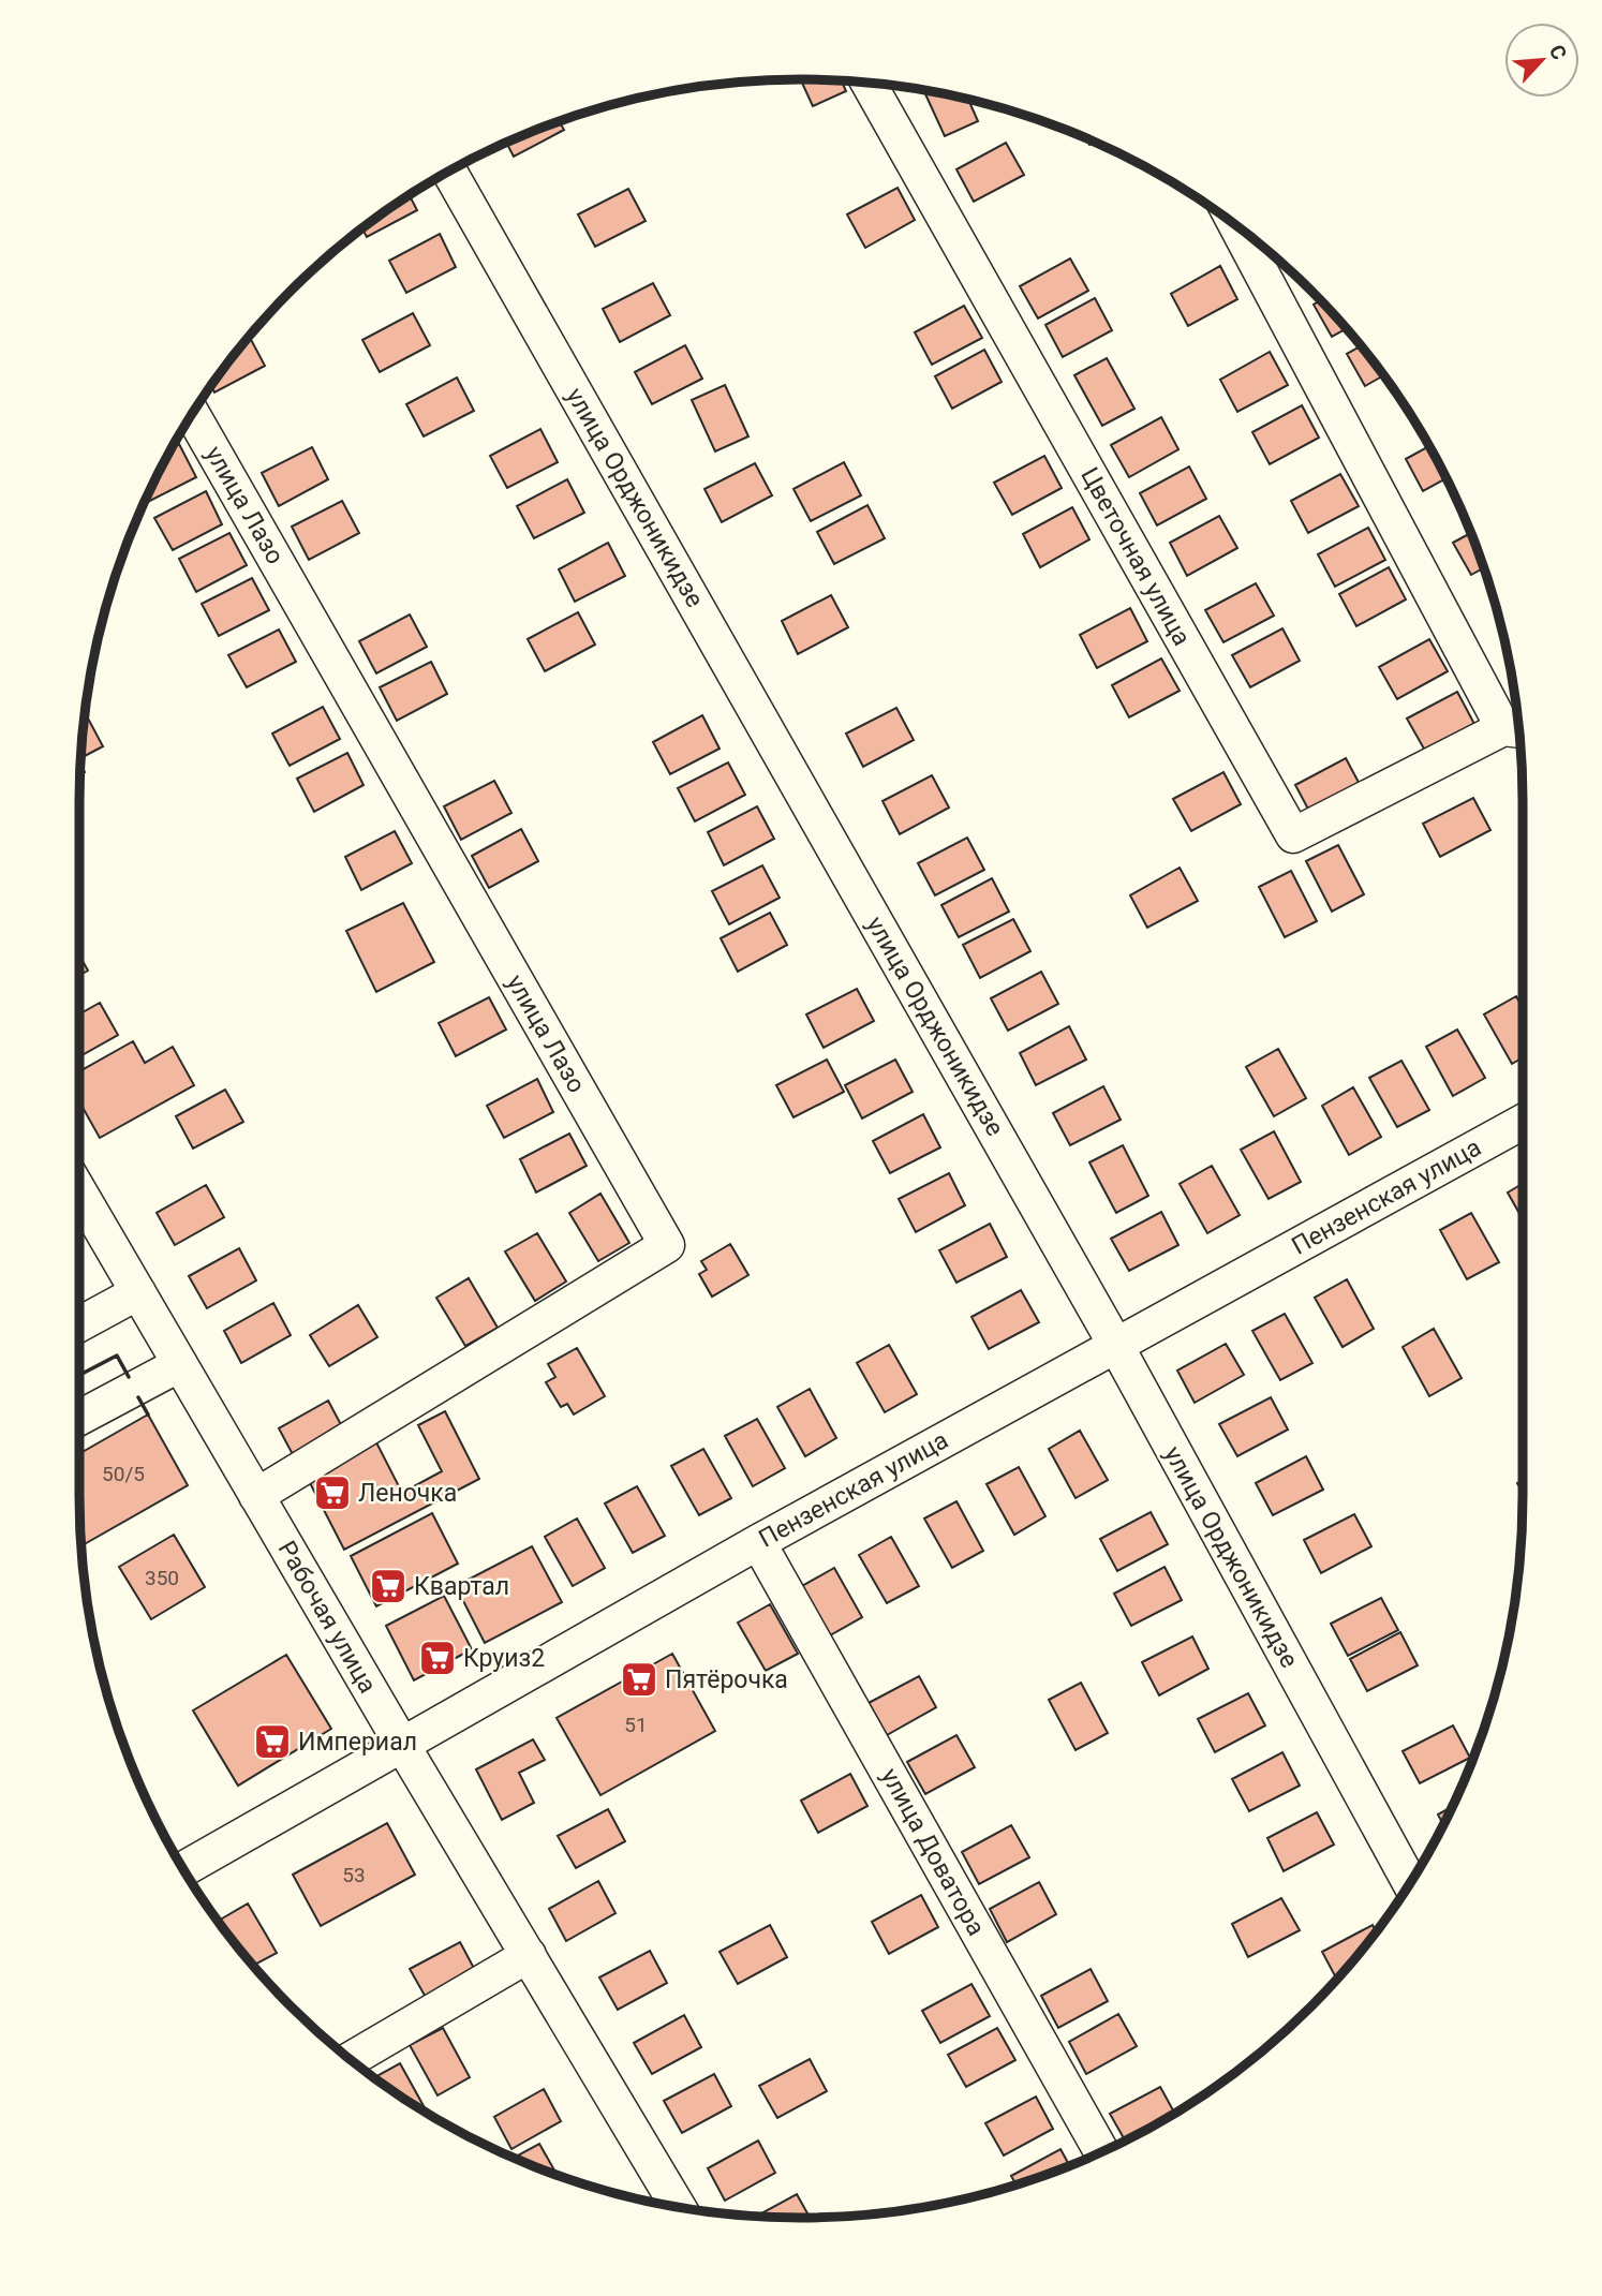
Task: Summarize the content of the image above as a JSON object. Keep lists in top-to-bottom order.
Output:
{
  "streets": {
    "street": [
      "улица Орджоникидзе",
      "улица Лазо",
      "Цветочная улица",
      "Пензенская улица",
      "Рабочая улица",
      "улица Доватора"
    ]
  },
  "crossings": [
    ["улица Орджоникидзе", "Пензенская улица"],
    ["улица Лазо", "Рабочая улица"],
    ["Пензенская улица", "Рабочая улица"],
    ["Пензенская улица", "улица Доватора"]
  ],
  "places": {
    "supermarket": [
      "Леночка",
      "Квартал",
      "Круиз2",
      "Пятёрочка",
      "Империал"
    ]
  },
  "house_numbers": [
    "50/5",
    "350",
    "51",
    "53"
  ],
  "north": "top right"
}
